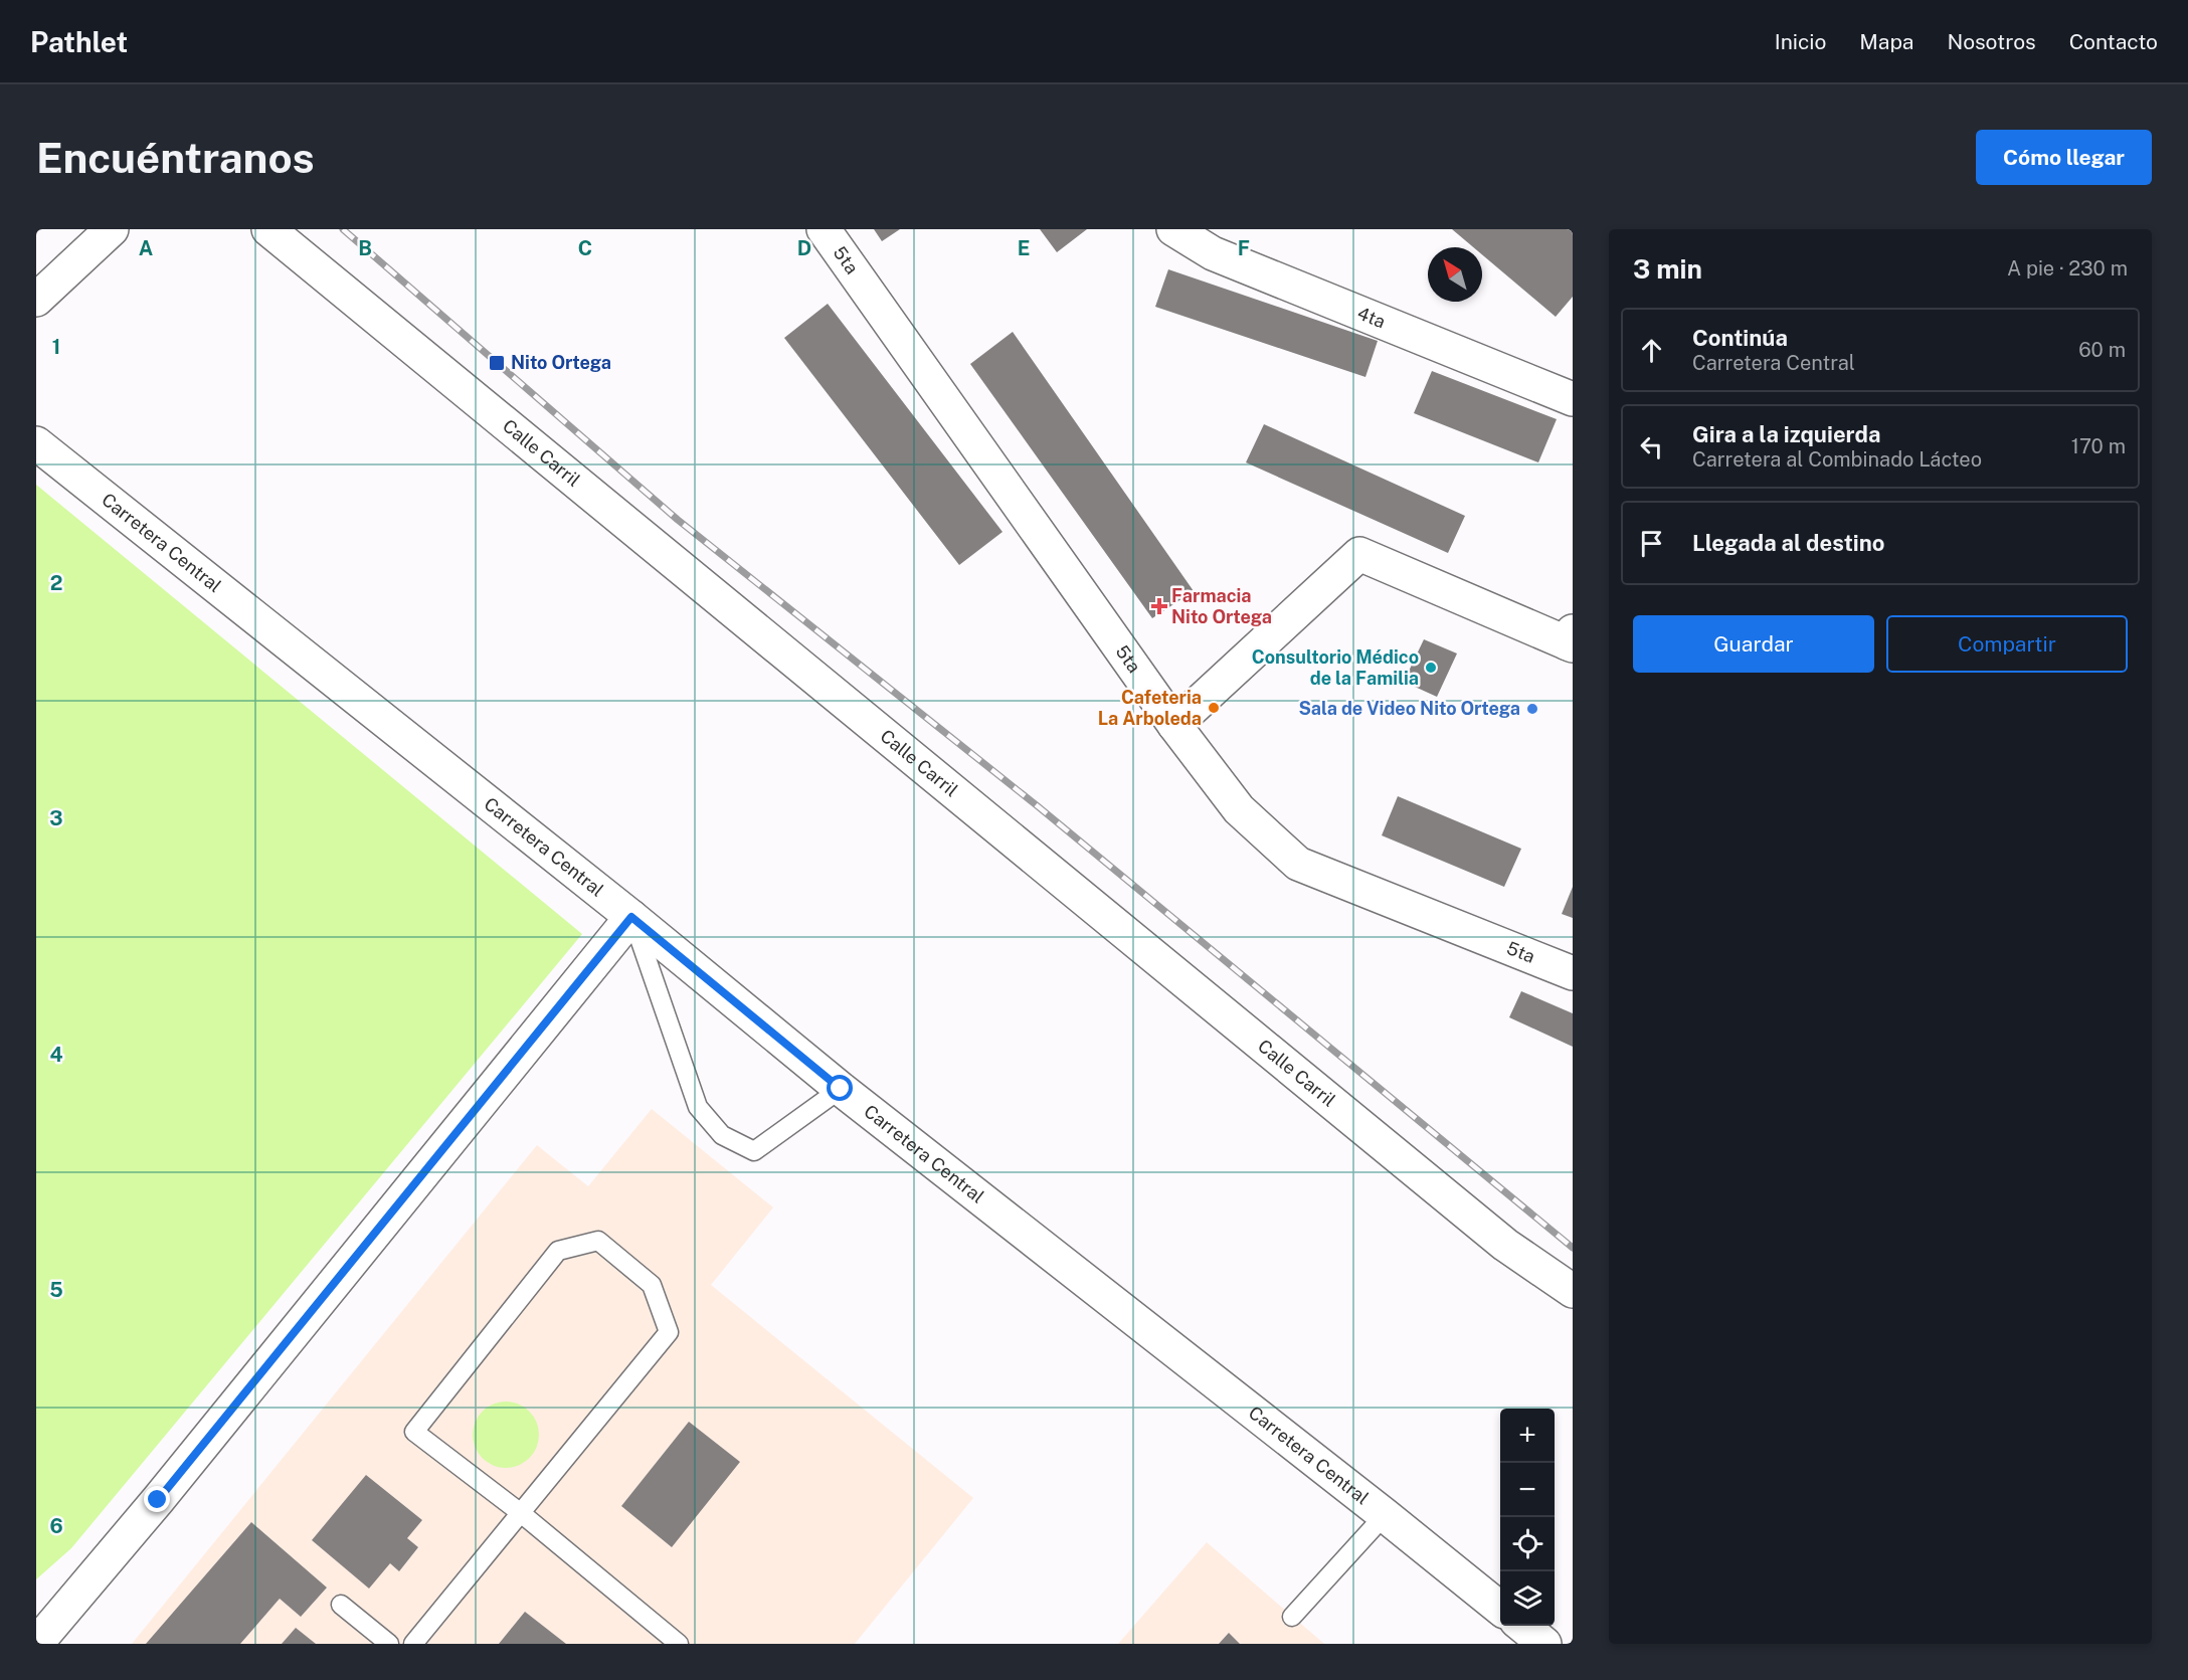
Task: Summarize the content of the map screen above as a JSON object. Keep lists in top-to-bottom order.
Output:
{
  "streets": {
    "street": [
      "5ta",
      "4ta",
      "Calle Carril",
      "Carretera Central"
    ]
  },
  "places": {
    "transit": ["Nito Ortega"],
    "health": ["Farmacia Nito Ortega"],
    "other": ["Consultorio Médico de la Familia", "Cafeteria La Arboleda", "Sala de Video Nito Ortega"]
  },
  "north": "top left",
  "page": {
    "header": "Pathlet",
    "nav": [
      "Inicio",
      "Mapa",
      "Nosotros",
      "Contacto"
    ],
    "buttons": [
      "Cómo llegar",
      ["Guardar", "Compartir"]
    ],
    "title": "Encuéntranos",
    "heading": ["3 min", "A pie · 230 m"],
    "list": [
      ["Continúa", "Carretera Central", "60 m"],
      ["Gira a la izquierda", "Carretera al Combinado Lácteo", "170 m"],
      "Llegada al destino"
    ],
    "map_buttons": ["+", "−"]
  },
  "grid": {
    "columns": [
      "A",
      "B",
      "C",
      "D",
      "E",
      "F"
    ],
    "rows": [
      "1",
      "2",
      "3",
      "4",
      "5",
      "6"
    ]
  }
}
